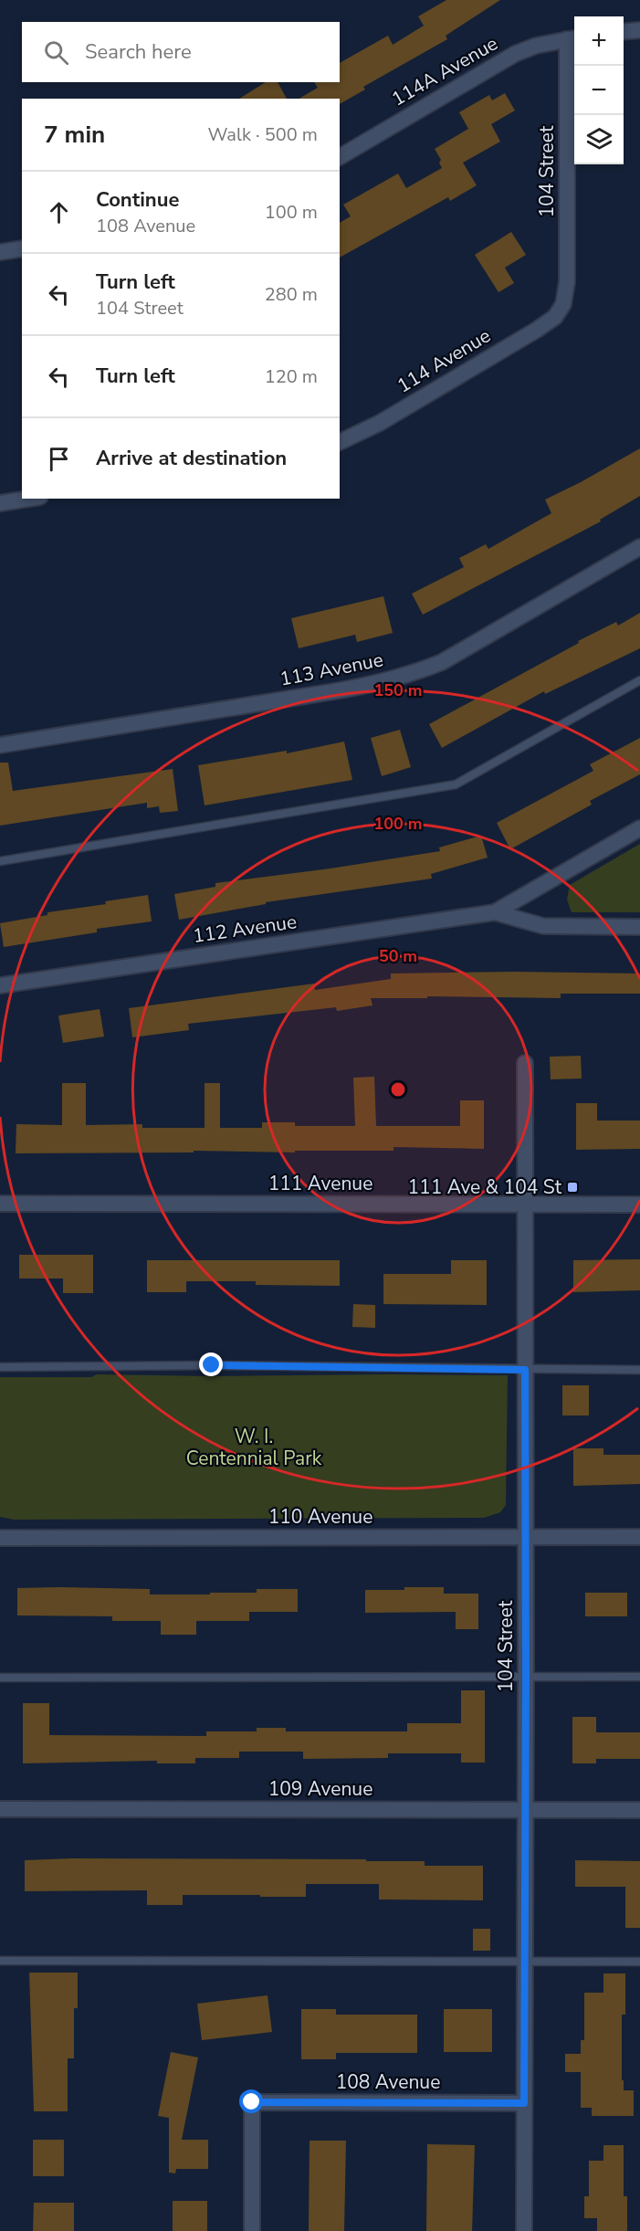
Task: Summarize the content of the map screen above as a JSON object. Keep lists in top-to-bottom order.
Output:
{
  "streets": {
    "street": [
      "114A Avenue",
      "104 Street",
      "114 Avenue",
      "113 Avenue",
      "112 Avenue",
      "111 Avenue",
      "110 Avenue",
      "109 Avenue",
      "108 Avenue"
    ]
  },
  "crossings": [
    ["114A Avenue", "104 Street"],
    ["104 Street", "114 Avenue"],
    ["104 Street", "111 Avenue"],
    ["104 Street", "110 Avenue"],
    ["104 Street", "109 Avenue"],
    ["104 Street", "108 Avenue"]
  ],
  "parks": ["W. I. Centennial Park"],
  "places": {
    "transit": ["111 Ave & 104 St"]
  },
  "page": {
    "map_buttons": ["+", "−"],
    "search": "Search here",
    "heading": ["7 min", "Walk · 500 m"],
    "list": [
      ["Continue", "108 Avenue", "100 m"],
      ["Turn left", "104 Street", "280 m"],
      ["Turn left", "120 m"],
      "Arrive at destination"
    ]
  },
  "rings": ["150 m", "100 m", "50 m"]
}
